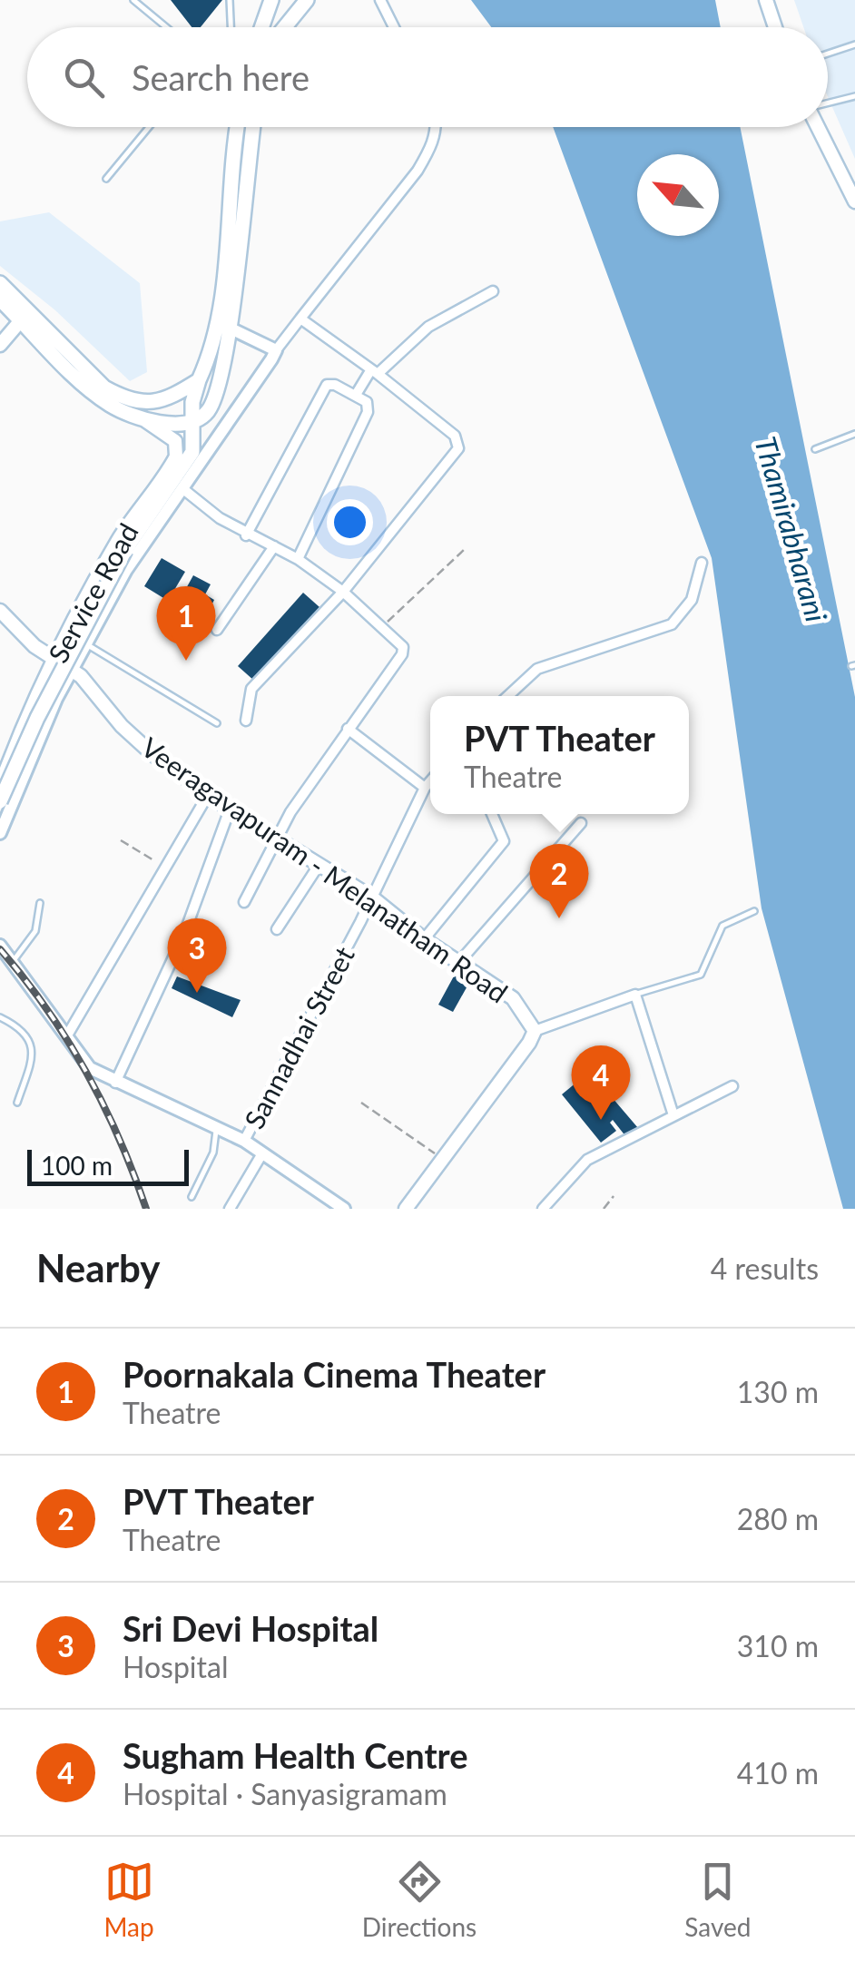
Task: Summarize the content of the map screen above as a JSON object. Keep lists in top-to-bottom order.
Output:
{
  "streets": {
    "main road": ["Service Road", "Veeragavapuram - Melanatham Road"],
    "street": ["Sannadhai Street"]
  },
  "crossings": [
    ["Veeragavapuram - Melanatham Road", "Sannadhai Street"]
  ],
  "water": ["Thamirabharani"],
  "scale_bar": "100 m",
  "north": "top left",
  "page": {
    "search": "Search here",
    "pins": [
      "1",
      "2",
      "3",
      "4"
    ],
    "popup": ["PVT Theater", "Theatre"],
    "scale": "100 m",
    "heading": ["Nearby", "4 results"],
    "list": [
      {
        "mark": "1",
        "name": "Poornakala Cinema Theater",
        "note": "Theatre",
        "value": "130 m"
      },
      {
        "mark": "2",
        "name": "PVT Theater",
        "note": "Theatre",
        "value": "280 m"
      },
      {
        "mark": "3",
        "name": "Sri Devi Hospital",
        "note": "Hospital",
        "value": "310 m"
      },
      {
        "mark": "4",
        "name": "Sugham Health Centre",
        "note": "Hospital · Sanyasigramam",
        "value": "410 m"
      }
    ],
    "nav": ["Map", "Directions", "Saved"]
  }
}
